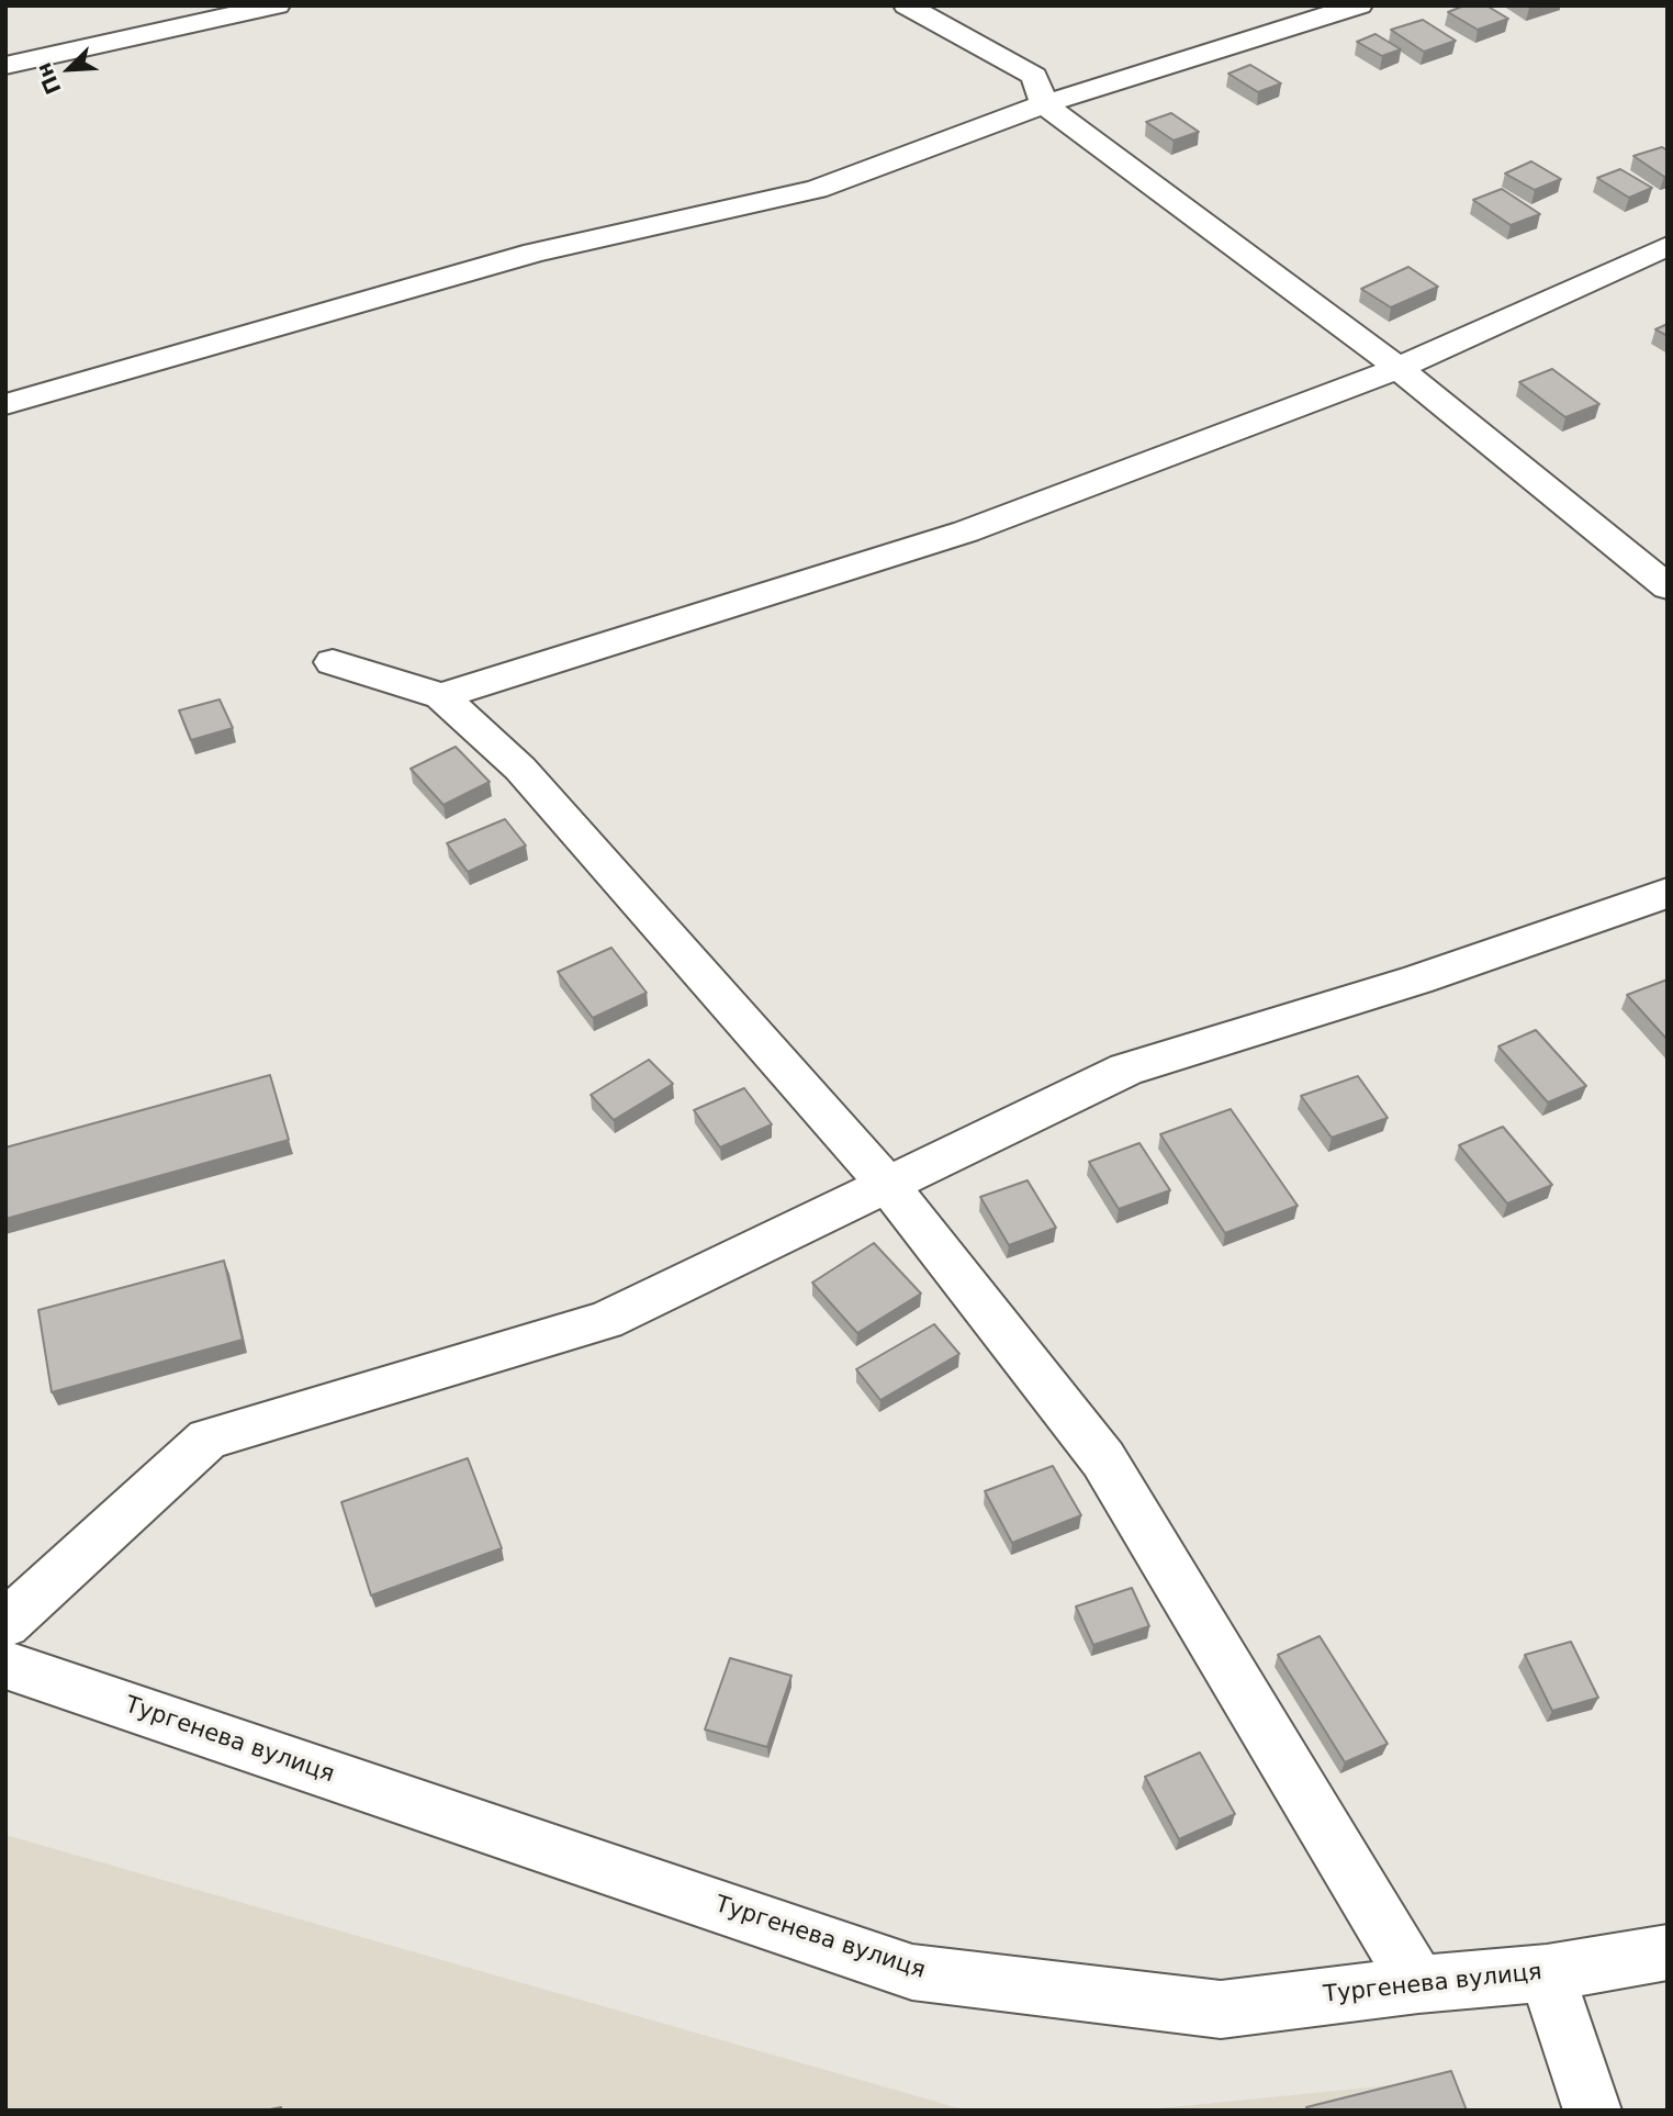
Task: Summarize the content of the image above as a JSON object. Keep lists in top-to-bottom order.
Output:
{
  "streets": {
    "street": ["Тургенева вулиця"]
  },
  "north": "bottom left"
}
